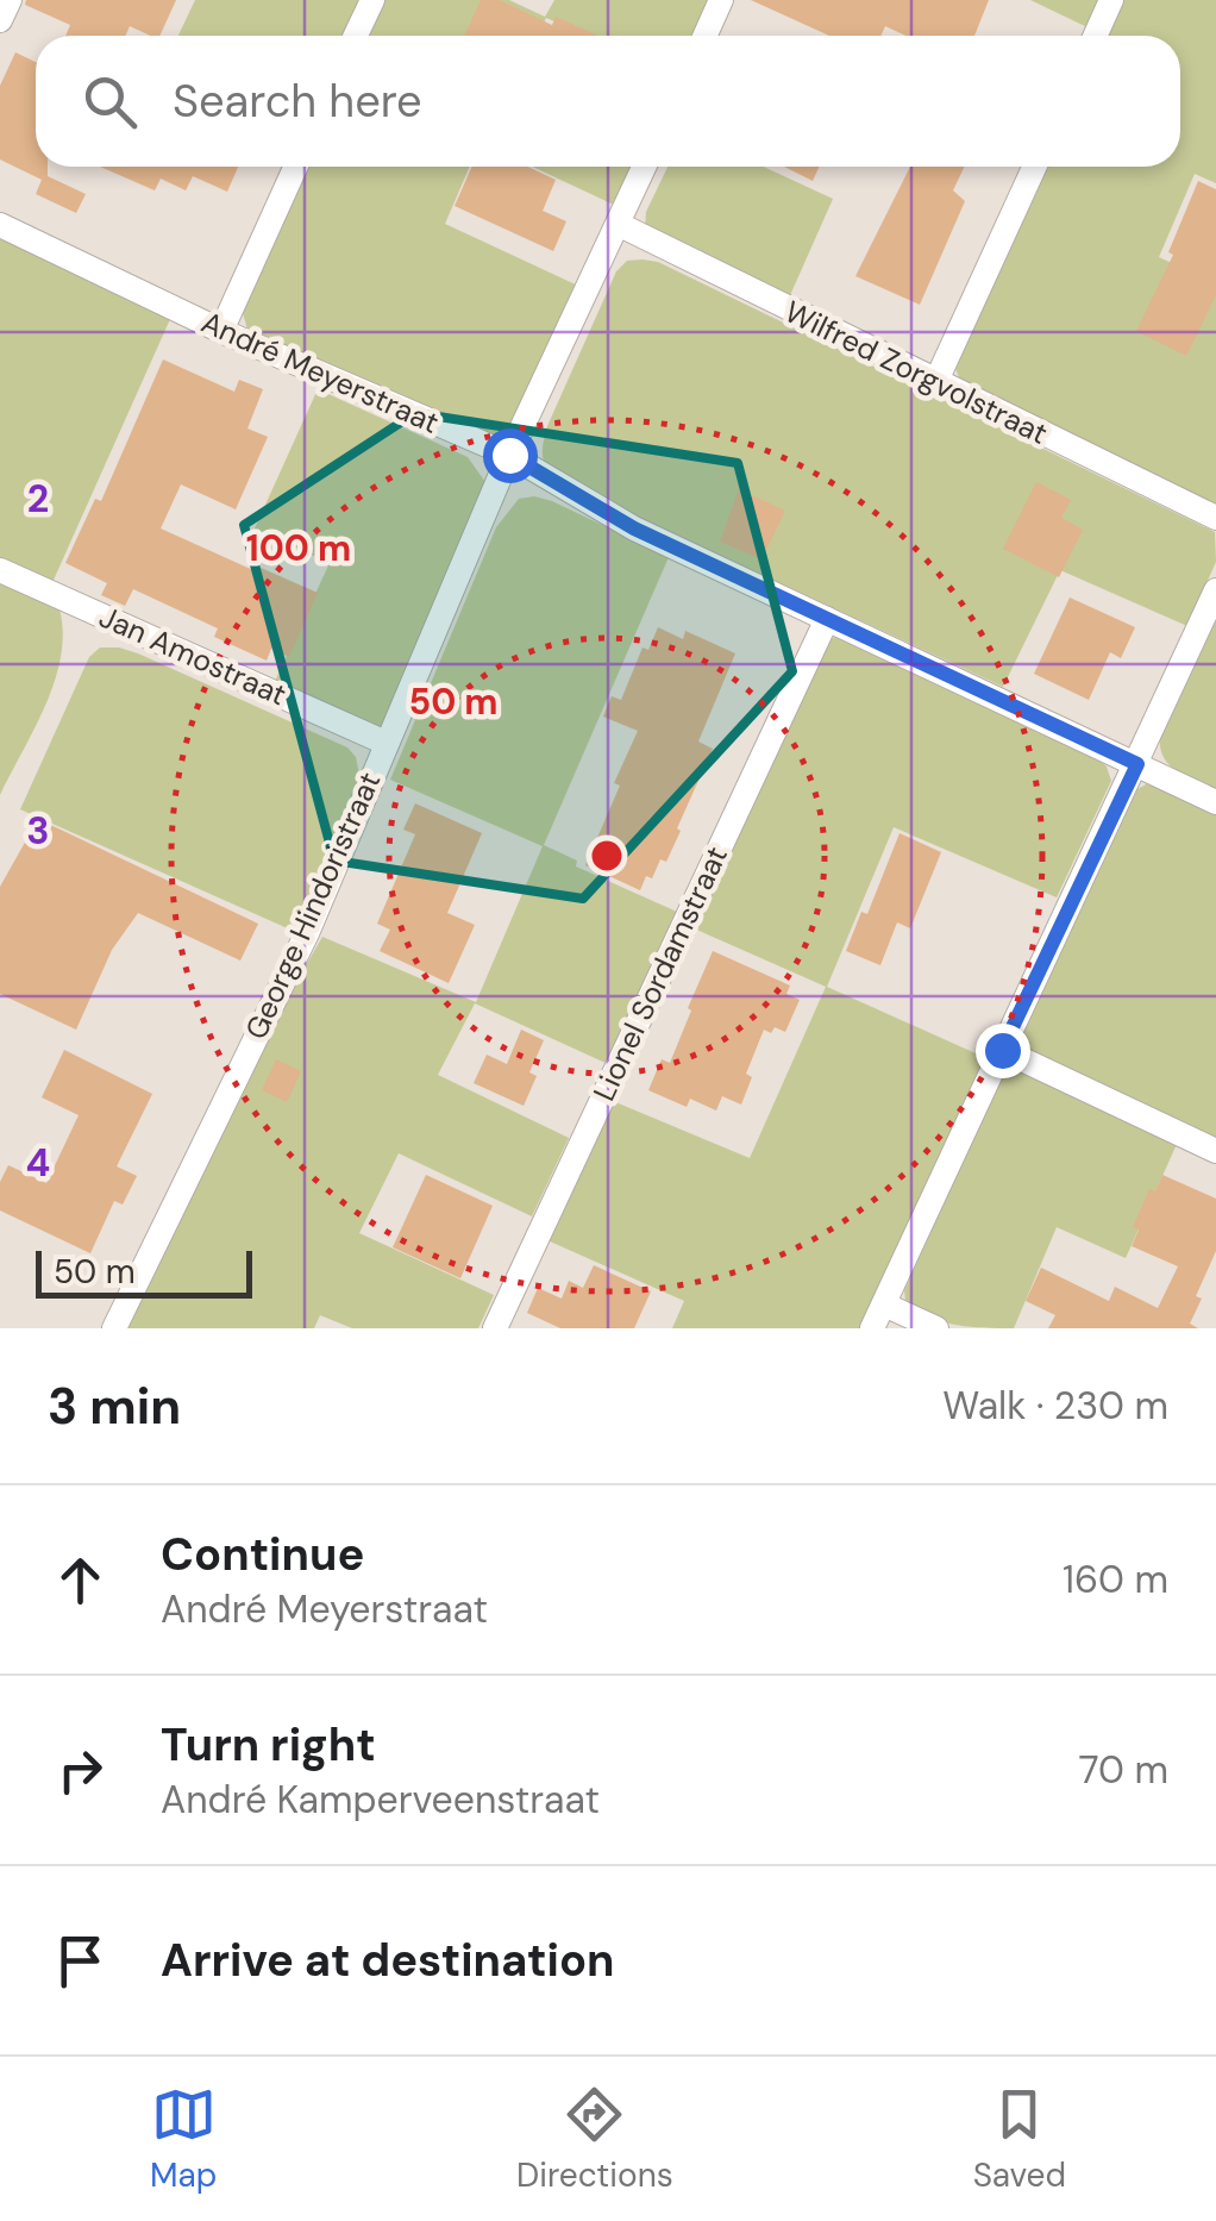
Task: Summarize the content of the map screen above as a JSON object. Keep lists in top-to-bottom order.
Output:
{
  "streets": {
    "street": [
      "André Meyerstraat",
      "Wilfred Zorgvolstraat",
      "Jan Amostraat",
      "George Hindoristraat",
      "Lionel Sordamstraat"
    ]
  },
  "crossings": [
    ["André Meyerstraat", "George Hindoristraat"],
    ["André Meyerstraat", "Lionel Sordamstraat"],
    ["Wilfred Zorgvolstraat", "George Hindoristraat"],
    ["Jan Amostraat", "George Hindoristraat"]
  ],
  "scale_bar": "50 m",
  "page": {
    "search": "Search here",
    "scale": "50 m",
    "heading": ["3 min", "Walk · 230 m"],
    "list": [
      ["Continue", "André Meyerstraat", "160 m"],
      ["Turn right", "André Kamperveenstraat", "70 m"],
      "Arrive at destination"
    ],
    "nav": ["Map", "Directions", "Saved"]
  },
  "grid": {
    "rows": ["2", "3", "4"]
  },
  "rings": ["100 m", "50 m"]
}
